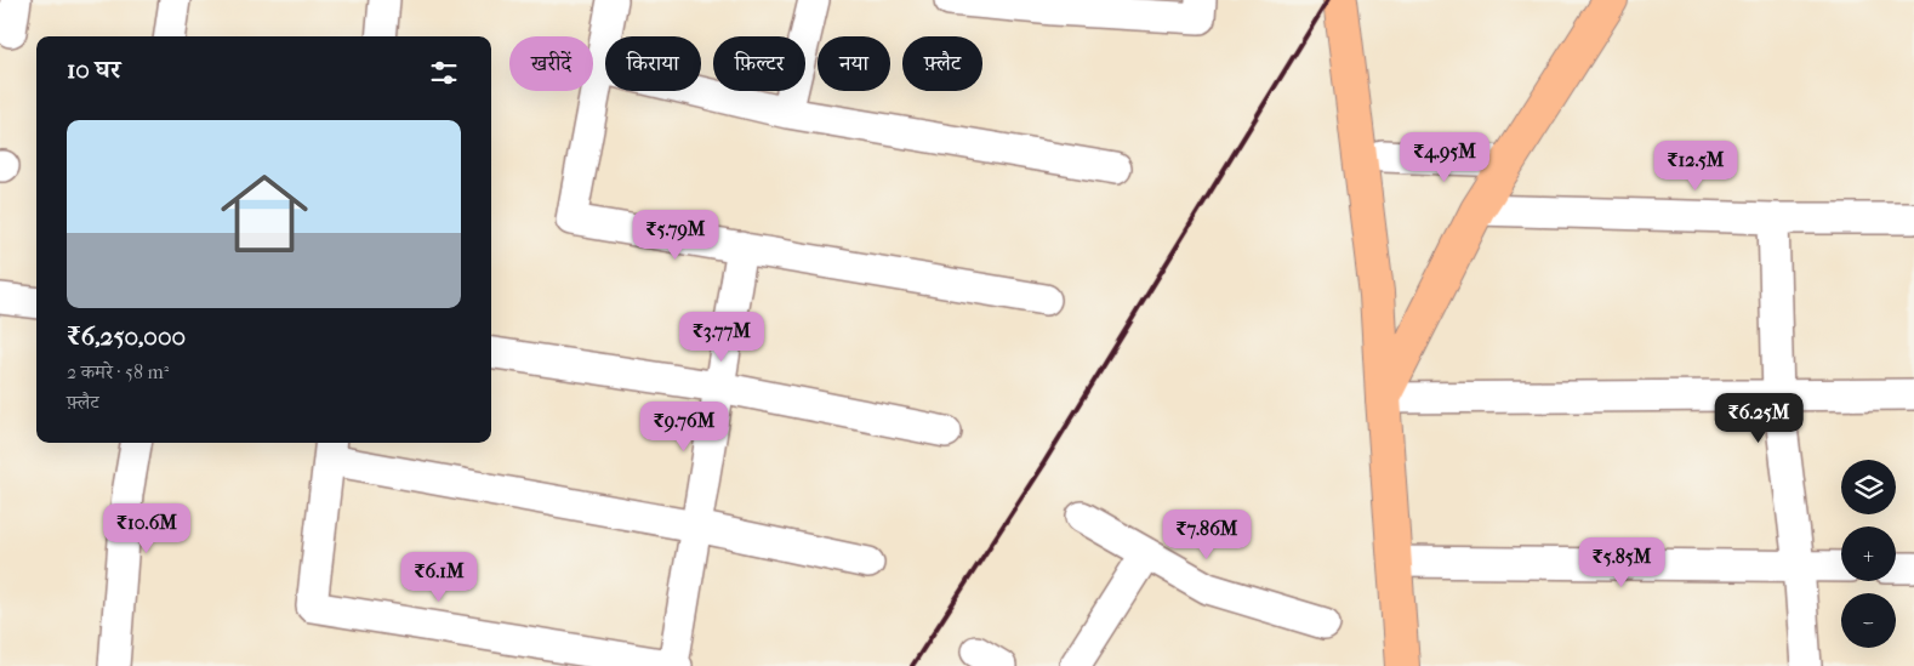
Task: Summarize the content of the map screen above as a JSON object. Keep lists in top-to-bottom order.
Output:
{
  "page": {
    "chip": [
      "खरीदें",
      "किराया",
      "फ़िल्टर",
      "नया",
      "फ़्लैट"
    ],
    "heading": "10 घर",
    "list": [
      {
        "name": "₹6,250,000",
        "note": "2 कमरे · 58 m² · फ़्लैट"
      }
    ],
    "price": [
      "₹4.95M",
      "₹12.5M",
      "₹5.79M",
      "₹3.77M",
      "₹6.25M",
      "₹9.76M",
      "₹10.6M",
      "₹7.86M",
      "₹5.85M",
      "₹6.1M"
    ],
    "map_buttons": ["+", "−"]
  }
}
